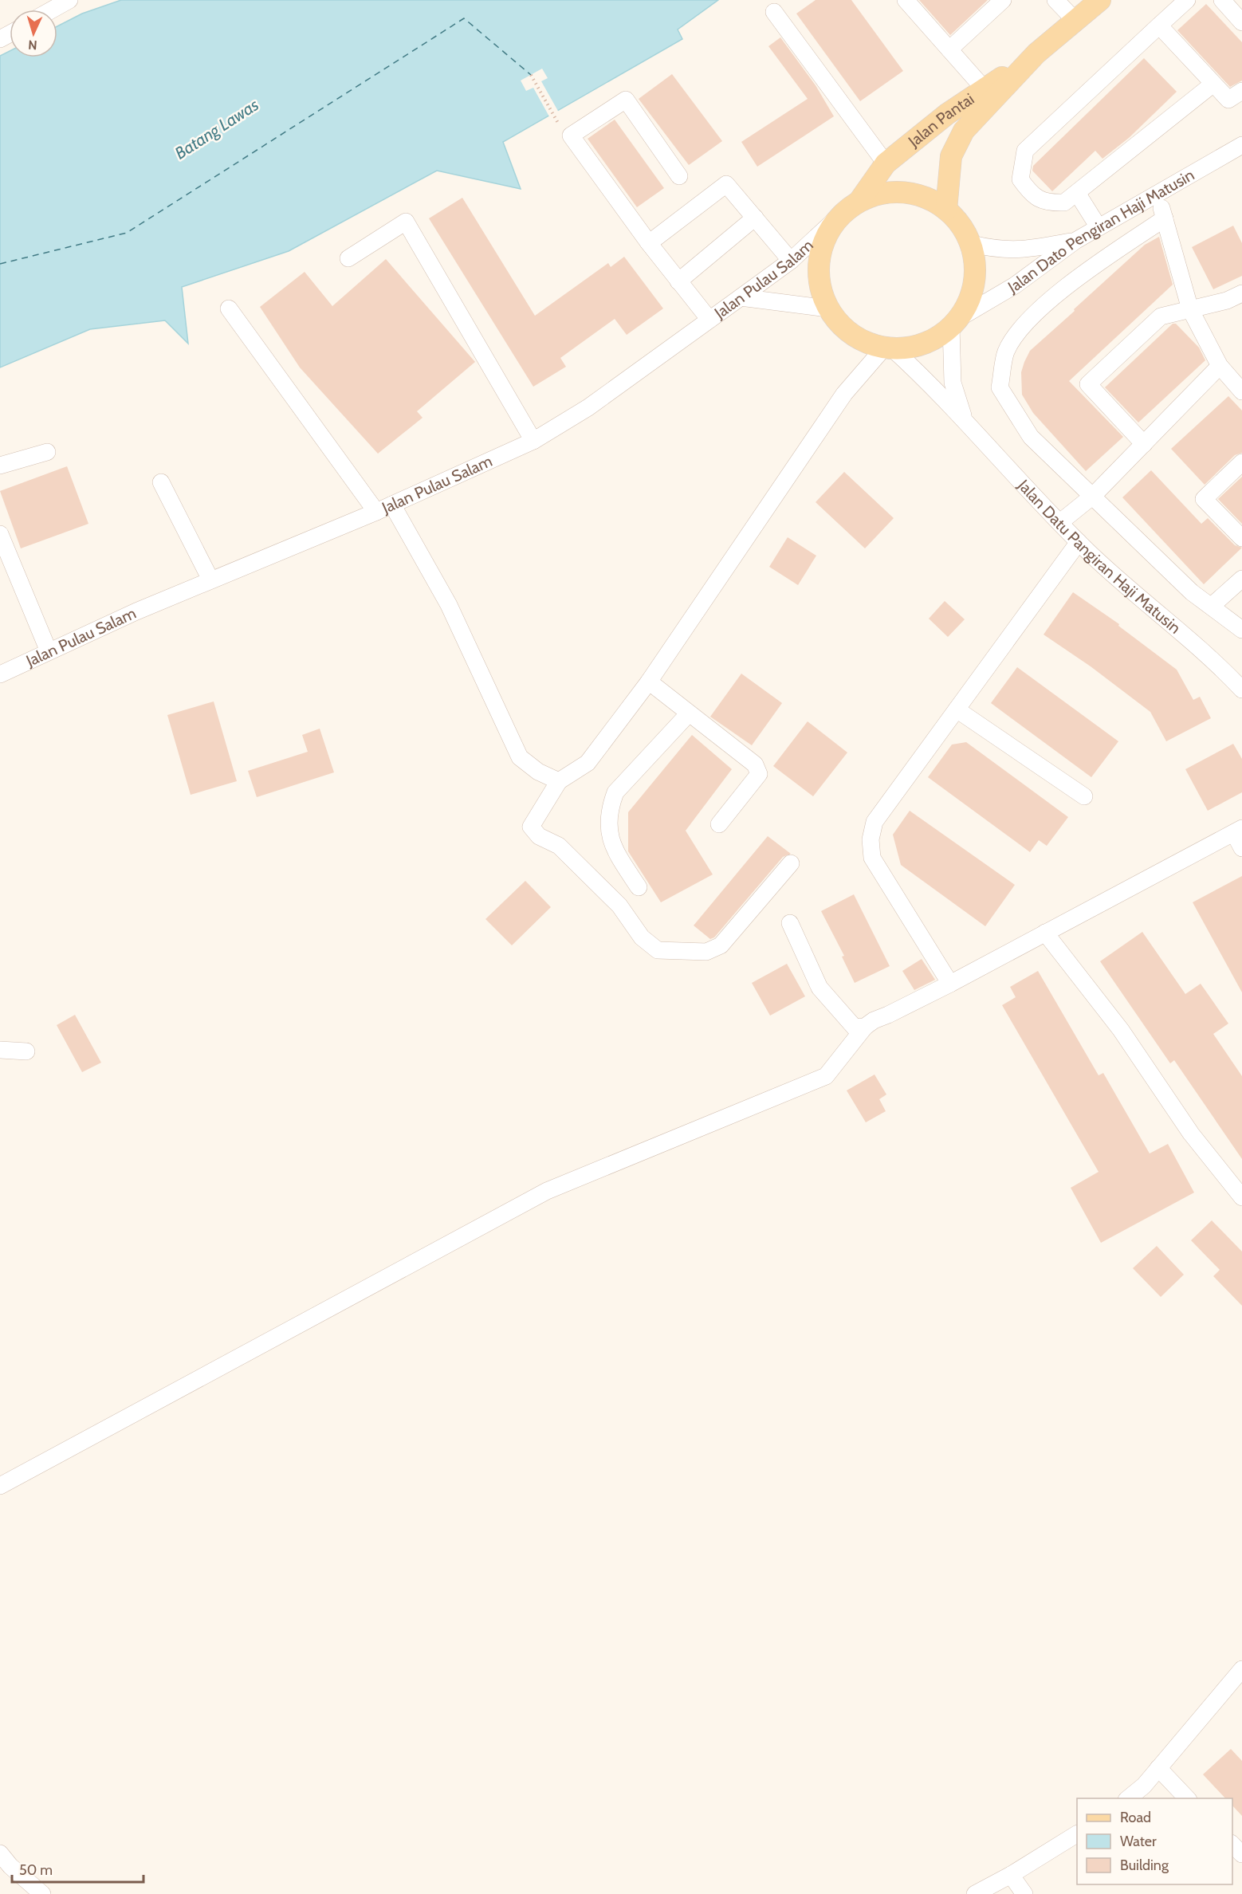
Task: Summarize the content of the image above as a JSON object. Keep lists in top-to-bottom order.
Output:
{
  "streets": {
    "main road": ["Jalan Pantai"],
    "street": ["Jalan Dato Pengiran Haji Matusin", "Jalan Pulau Salam", "Jalan Datu Pangiran Haji Matusin"]
  },
  "crossings": [
    ["Jalan Pantai", "Jalan Dato Pengiran Haji Matusin"],
    ["Jalan Pantai", "Jalan Pulau Salam"],
    ["Jalan Pantai", "Jalan Datu Pangiran Haji Matusin"],
    ["Jalan Dato Pengiran Haji Matusin", "Jalan Pulau Salam"],
    ["Jalan Dato Pengiran Haji Matusin", "Jalan Datu Pangiran Haji Matusin"],
    ["Jalan Pulau Salam", "Jalan Datu Pangiran Haji Matusin"]
  ],
  "water": ["Batang Lawas"],
  "legend": ["Road", "Water", "Building"],
  "scale_bar": "50 m",
  "north": "bottom"
}
